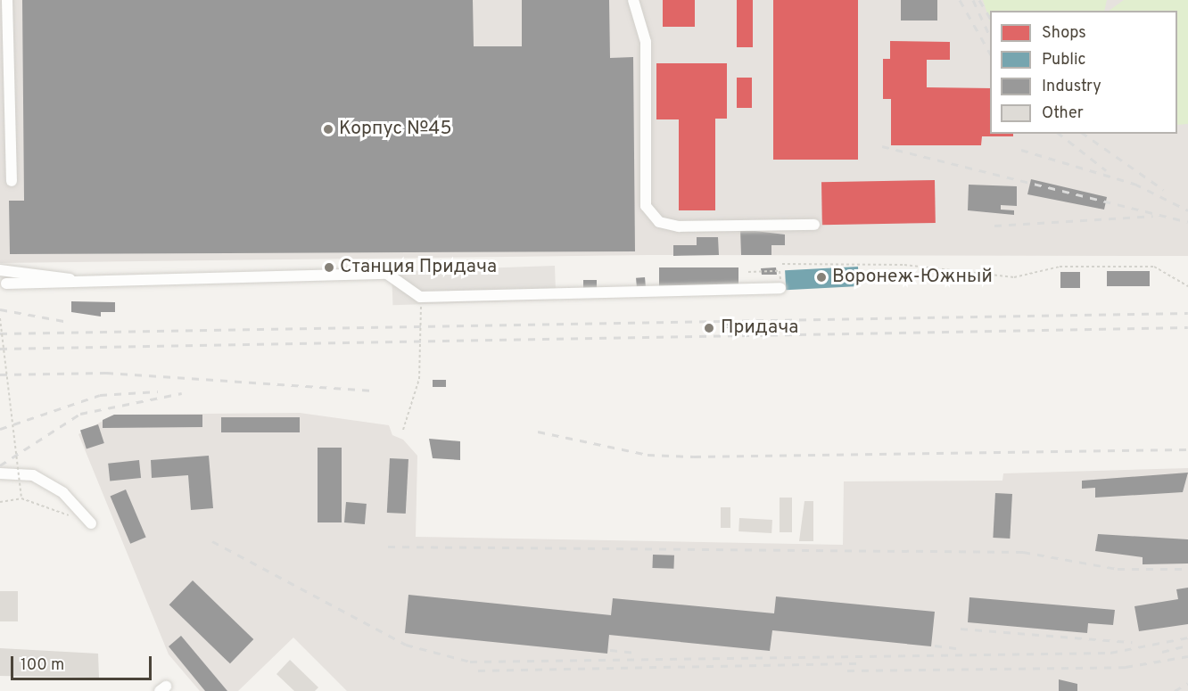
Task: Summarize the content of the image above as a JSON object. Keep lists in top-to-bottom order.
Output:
{
  "places": [
    "Корпус №45",
    "Станция Придача",
    "Воронеж-Южный",
    "Придача"
  ],
  "legend": [
    "Shops",
    "Public",
    "Industry",
    "Other"
  ],
  "scale_bar": "100 m"
}
